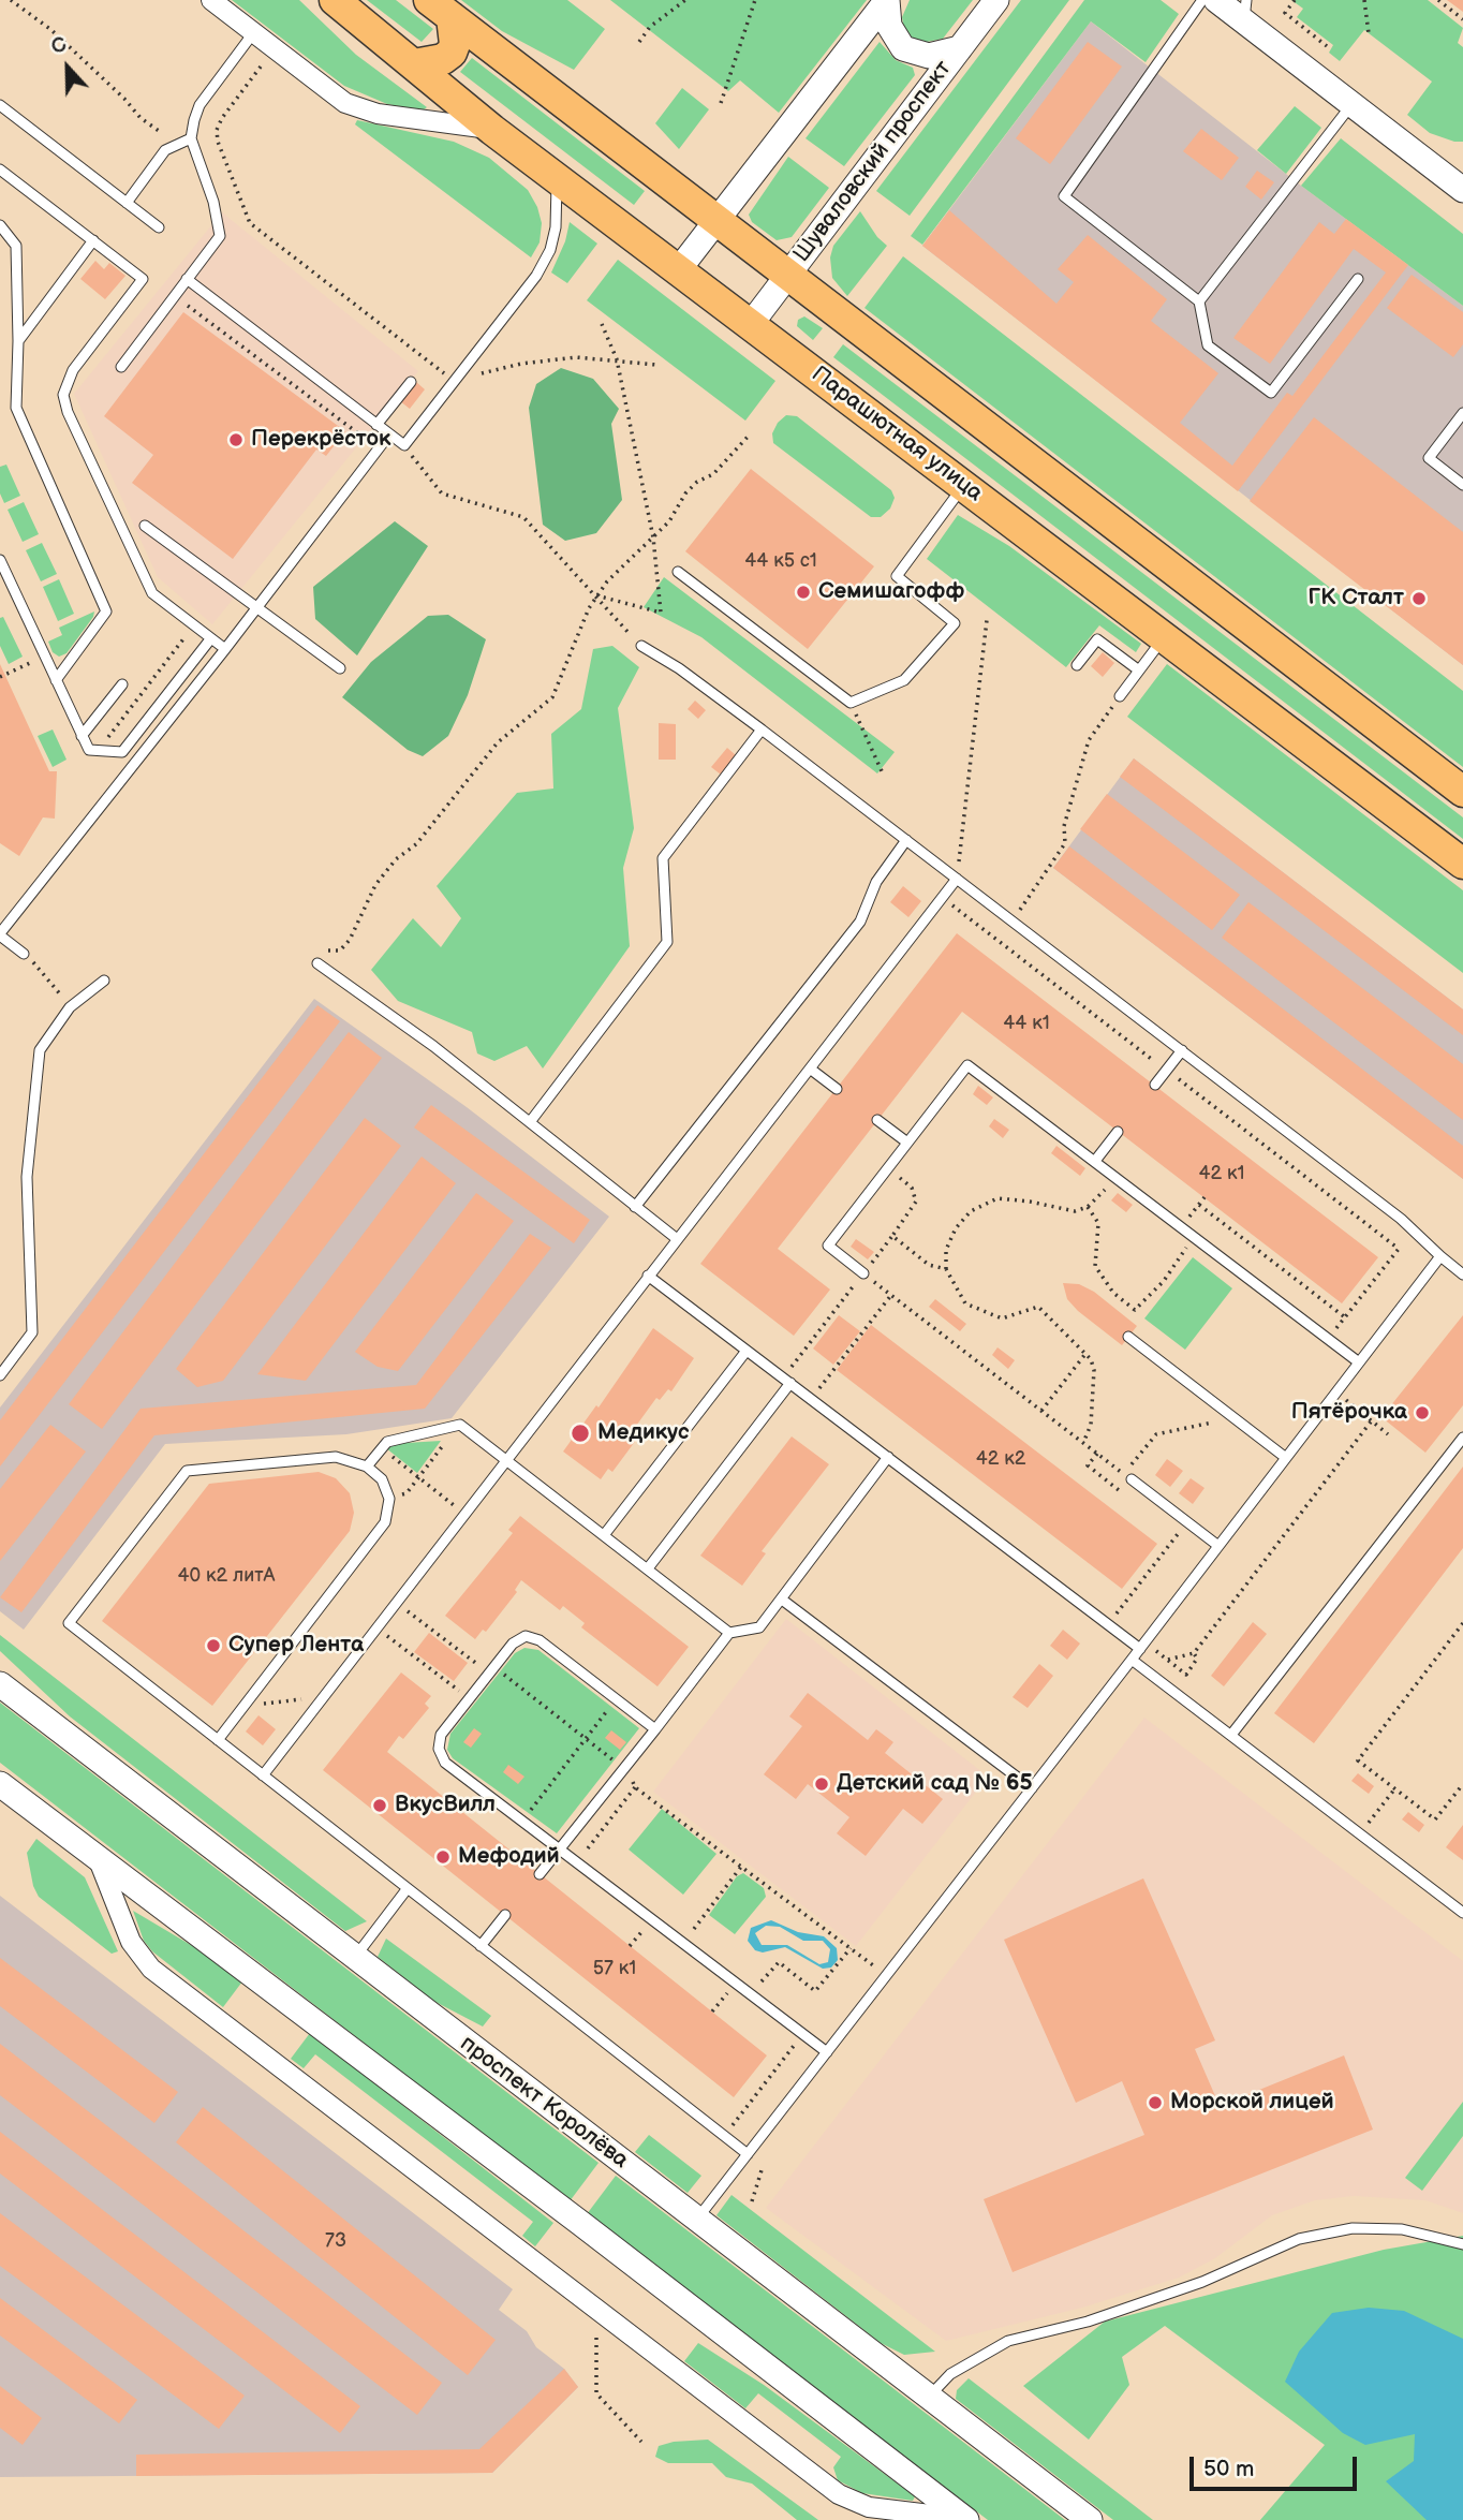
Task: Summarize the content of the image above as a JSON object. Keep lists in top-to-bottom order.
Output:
{
  "streets": {
    "main road": ["Парашютная улица"],
    "street": ["Шуваловский проспект", "проспект Королёва"]
  },
  "crossings": [
    ["Шуваловский проспект", "Парашютная улица"]
  ],
  "places": [
    "Перекрёсток",
    "Семишагофф",
    "ГК Сталт",
    "Пятёрочка",
    "Медикус",
    "Супер Лента",
    "Детский сад № 65",
    "ВкусВилл",
    "Мефодий",
    "Морской лицей"
  ],
  "house_numbers": [
    "44 к5 с1",
    "44 к1",
    "42 к1",
    "42 к2",
    "40 к2 литА",
    "57 к1",
    "73"
  ],
  "scale_bar": "50 m",
  "north": "top"
}
